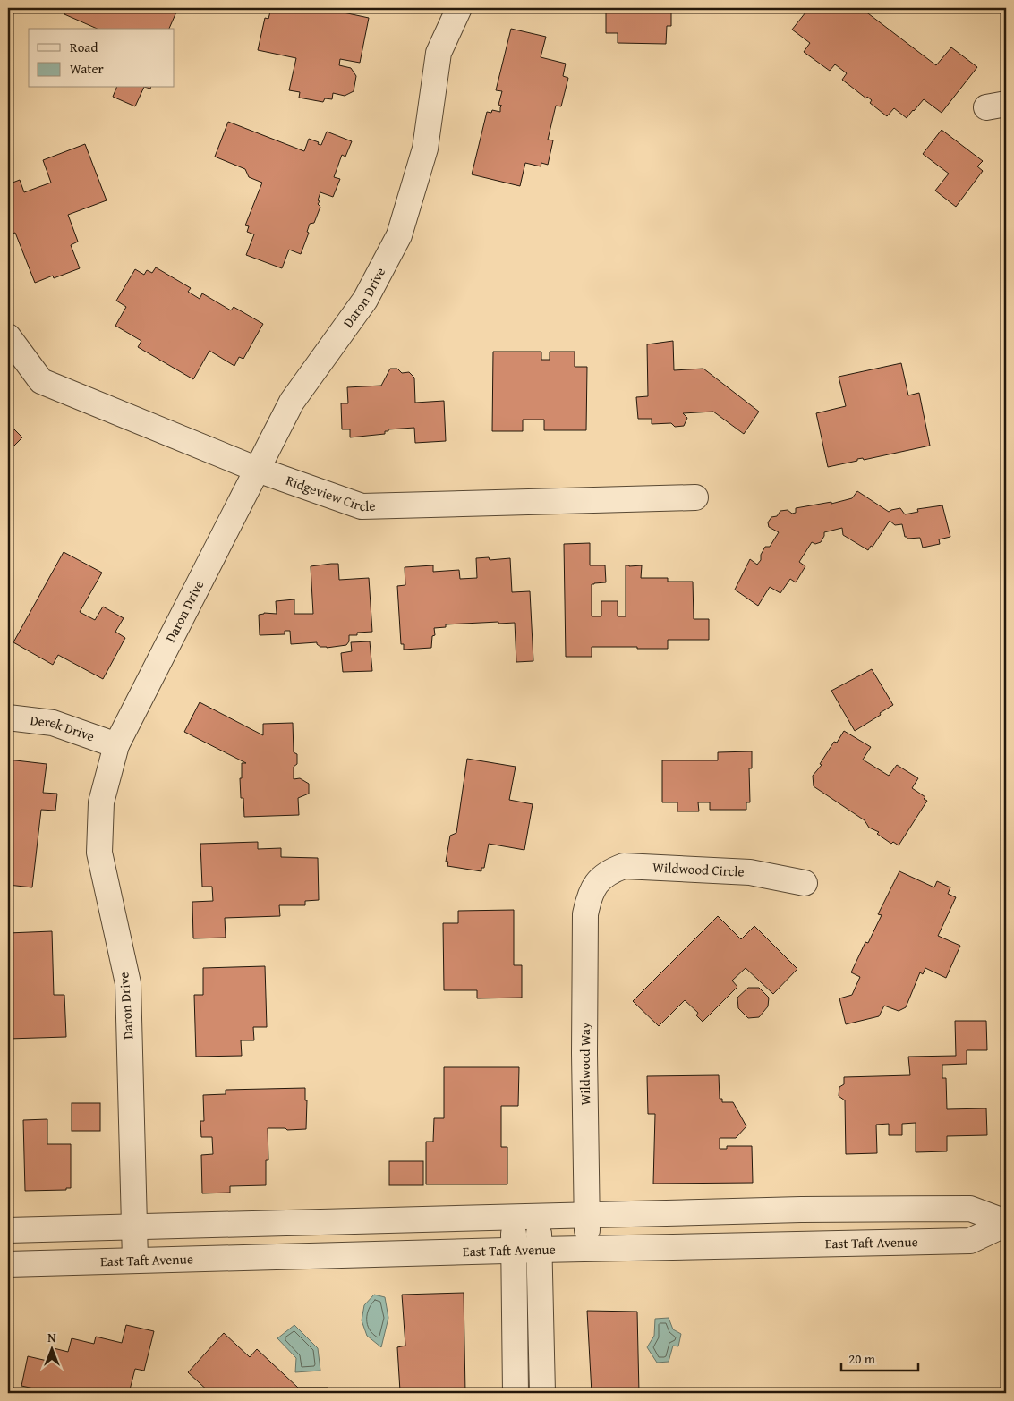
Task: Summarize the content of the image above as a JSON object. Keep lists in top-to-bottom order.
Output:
{
  "streets": {
    "street": [
      "Daron Drive",
      "Ridgeview Circle",
      "Derek Drive",
      "Wildwood Circle",
      "Wildwood Way",
      "East Taft Avenue"
    ]
  },
  "crossings": [
    ["Daron Drive", "Ridgeview Circle"],
    ["Daron Drive", "Derek Drive"],
    ["Daron Drive", "East Taft Avenue"],
    ["Wildwood Circle", "Wildwood Way"],
    ["Wildwood Way", "East Taft Avenue"]
  ],
  "legend": ["Road", "Water"],
  "scale_bar": "20 m",
  "north": "top"
}
